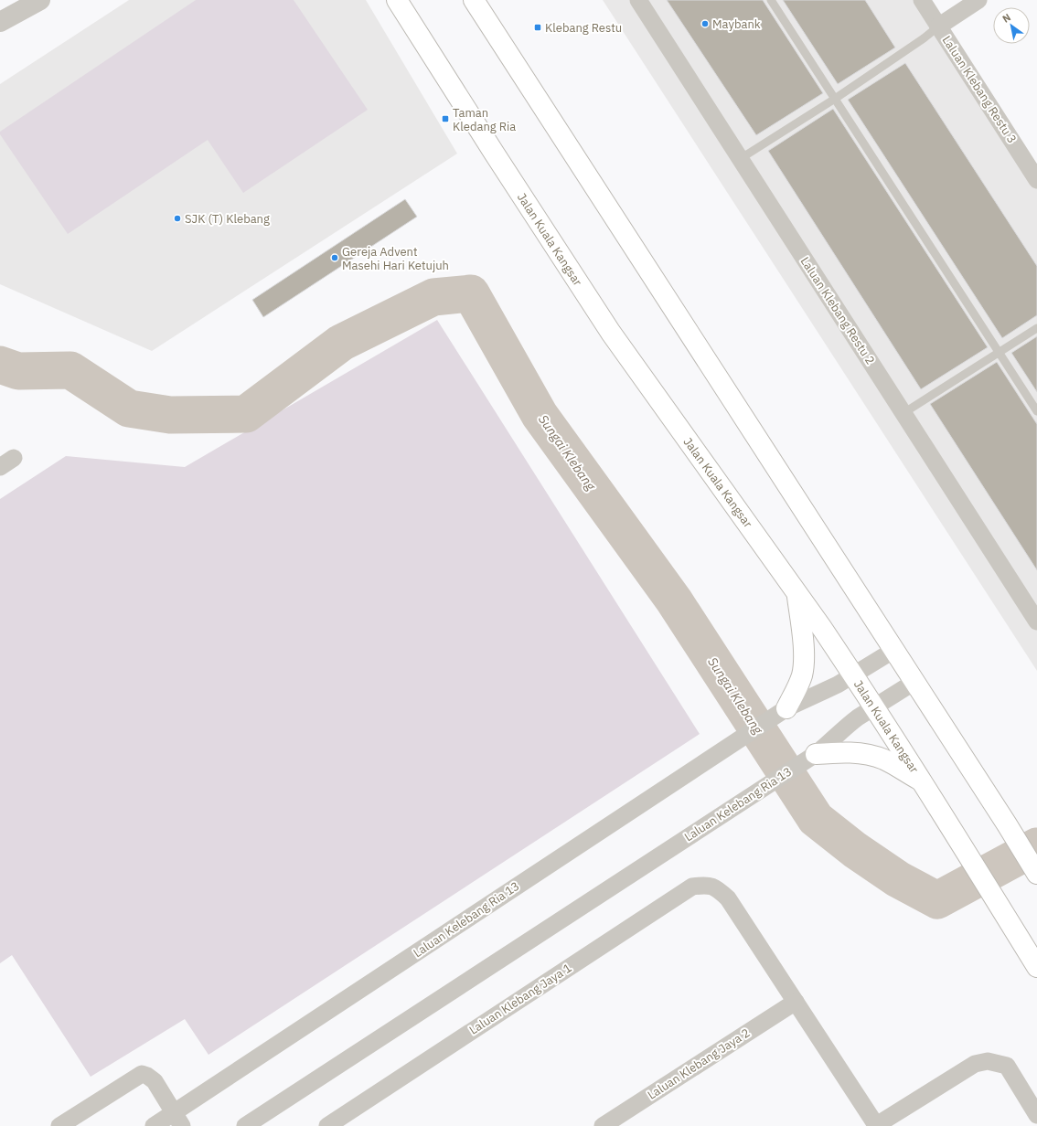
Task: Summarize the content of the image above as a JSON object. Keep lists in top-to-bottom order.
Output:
{
  "streets": {
    "highway": ["Jalan Kuala Kangsar"],
    "street": [
      "Laluan Klebang Restu 3",
      "Laluan Klebang Restu 2",
      "Laluan Kelebang Ria 13",
      "Laluan Klebang Jaya 1",
      "Laluan Klebang Jaya 2"
    ]
  },
  "crossings": [
    ["Jalan Kuala Kangsar", "Laluan Kelebang Ria 13"],
    ["Laluan Klebang Jaya 1", "Laluan Klebang Jaya 2"]
  ],
  "water": ["Sungai Klebang"],
  "places": {
    "other": ["Maybank", "SJK (T) Klebang", "Gereja Advent Masehi Hari Ketujuh"],
    "transit": ["Klebang Restu", "Taman Kledang Ria"]
  },
  "north": "top left"
}
